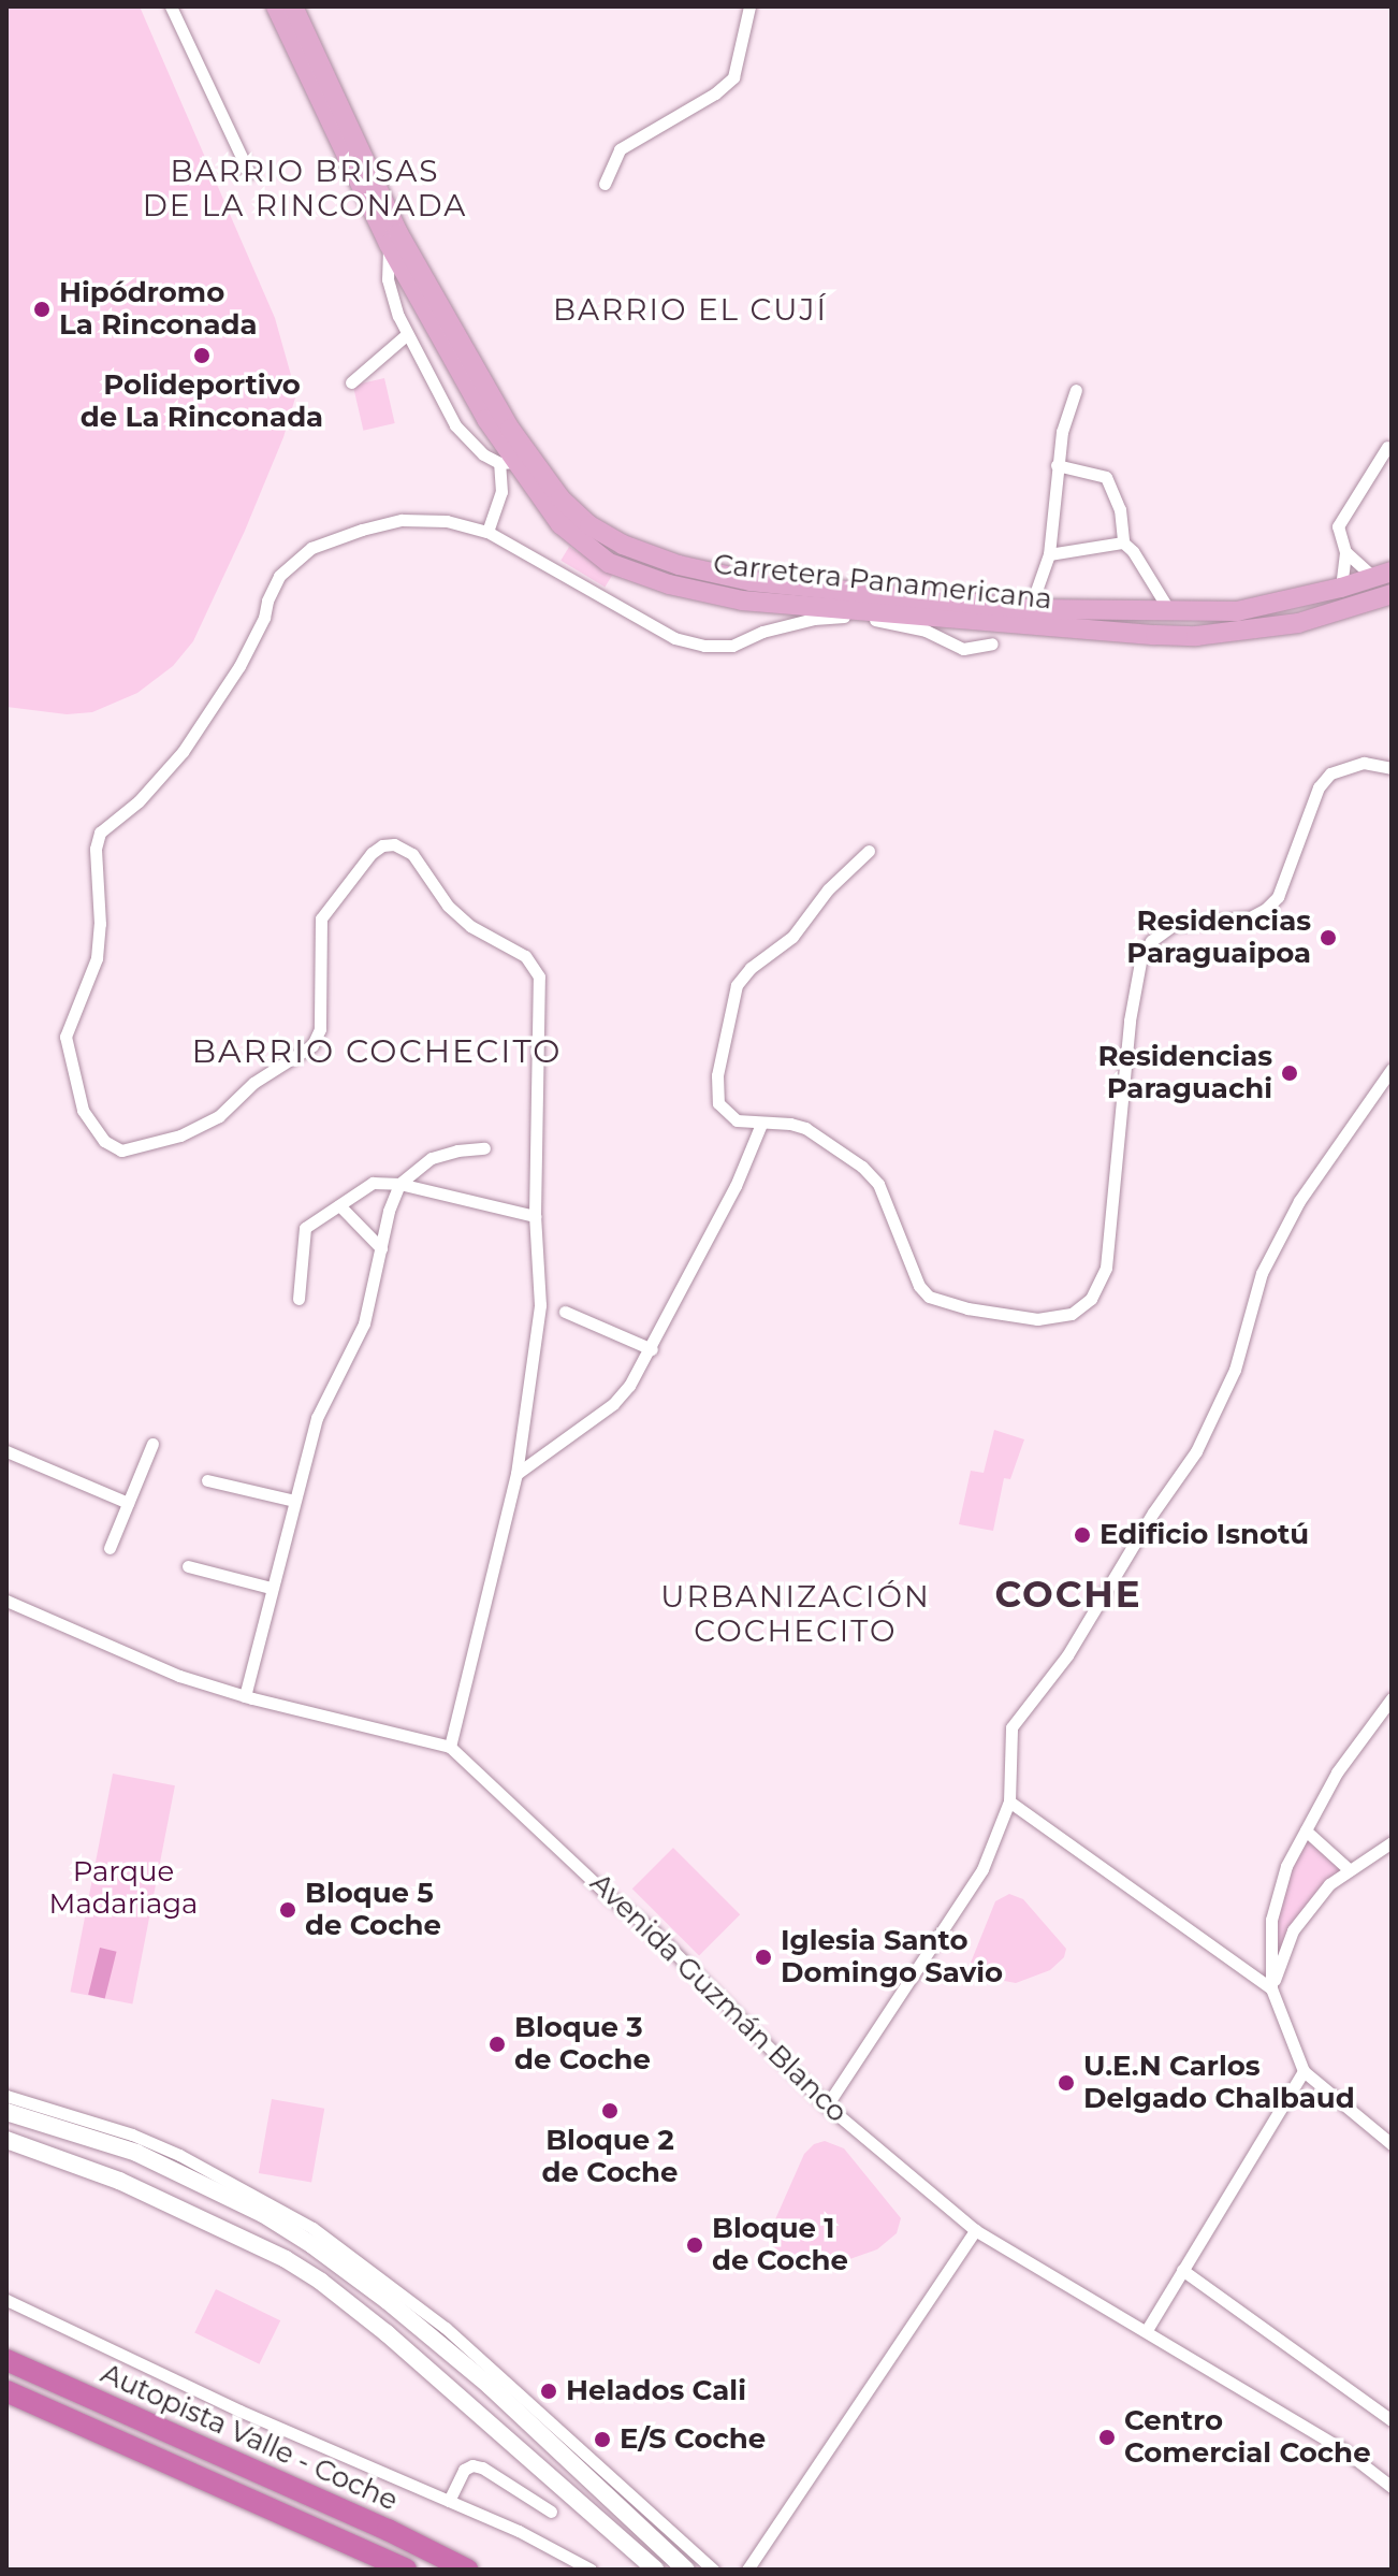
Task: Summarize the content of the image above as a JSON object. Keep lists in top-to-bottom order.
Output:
{
  "streets": {
    "highway": ["Autopista Valle - Coche"],
    "main road": ["Carretera Panamericana"],
    "street": ["Avenida Guzmán Blanco"]
  },
  "districts": [
    "BARRIO BRISAS DE LA RINCONADA",
    "BARRIO EL CUJÍ",
    "BARRIO COCHECITO",
    "COCHE",
    "URBANIZACIÓN COCHECITO"
  ],
  "parks": ["Parque Madariaga"],
  "places": [
    "Hipódromo La Rinconada",
    "Polideportivo de La Rinconada",
    "Residencias Paraguaipoa",
    "Residencias Paraguachi",
    "Edificio Isnotú",
    "Bloque 5 de Coche",
    "Iglesia Santo Domingo Savio",
    "Bloque 3 de Coche",
    "U.E.N Carlos Delgado Chalbaud",
    "Bloque 2 de Coche",
    "Bloque 1 de Coche",
    "Helados Cali",
    "Centro Comercial Coche",
    "E/S Coche"
  ]
}
